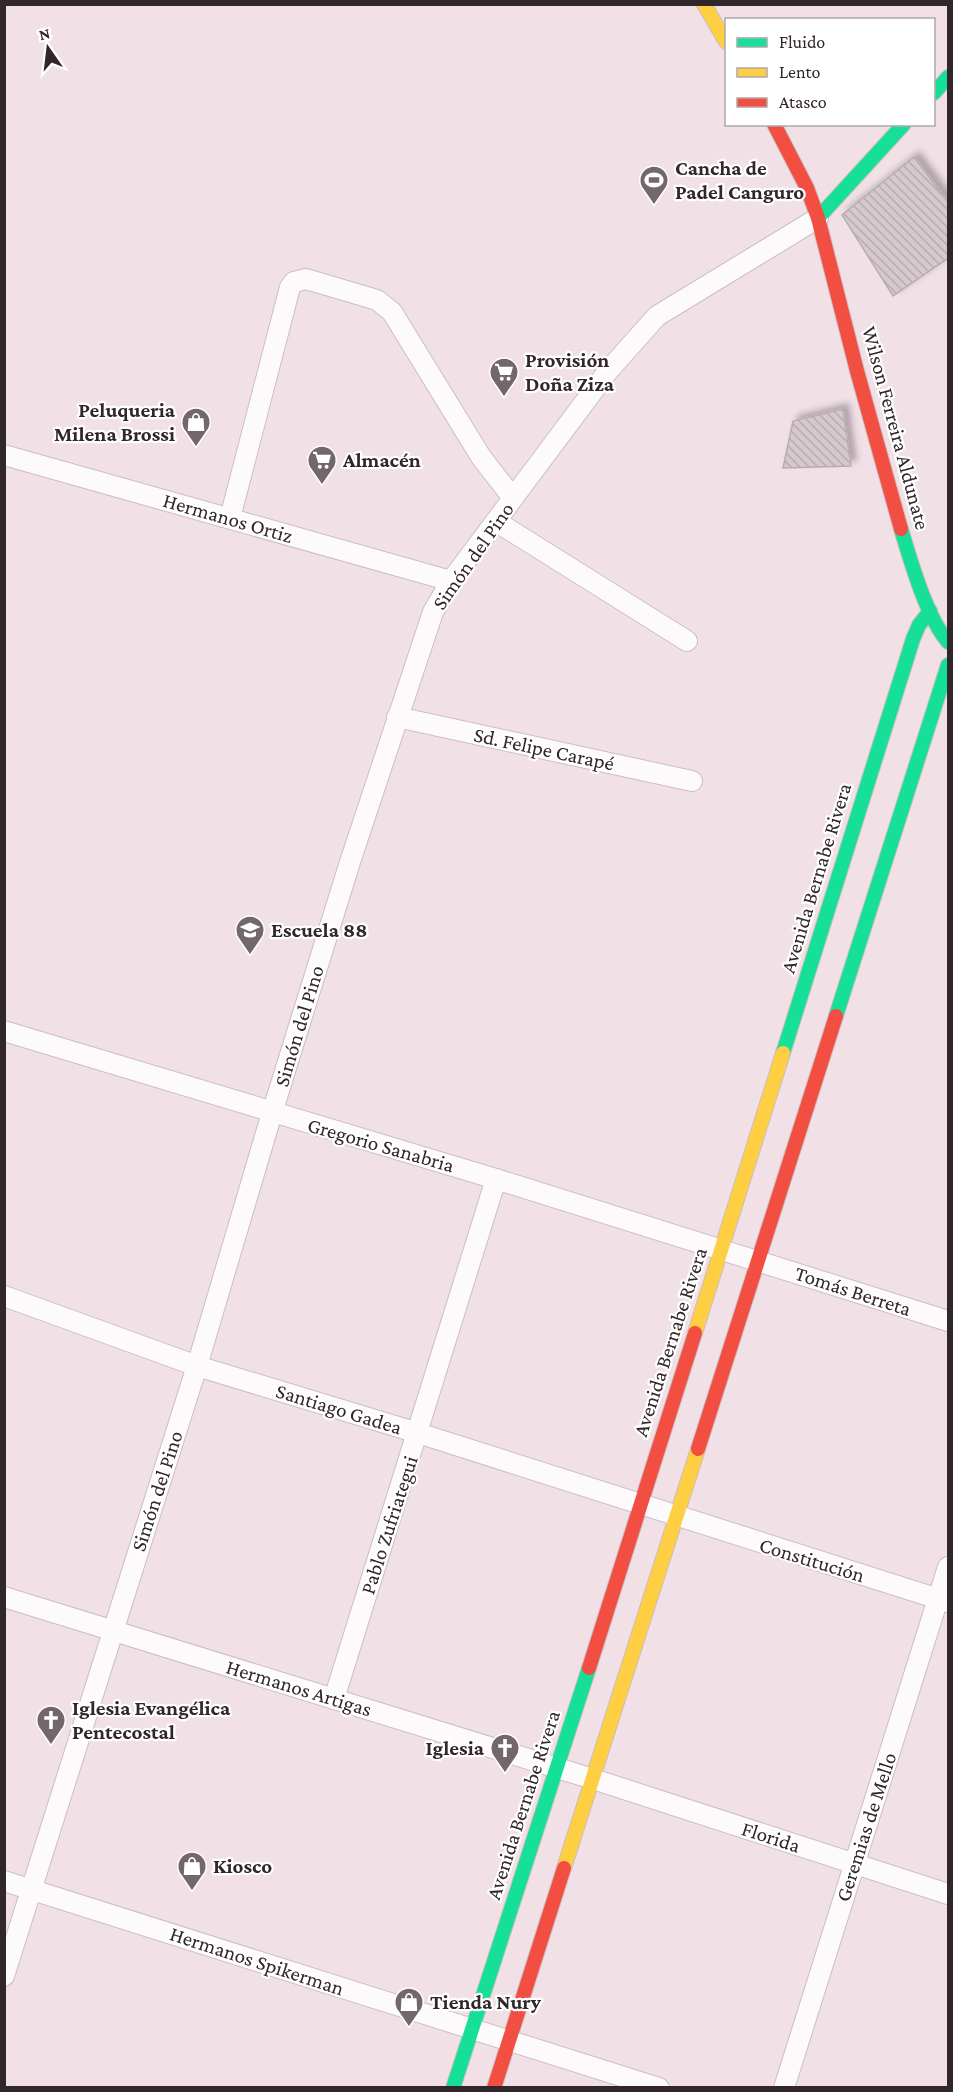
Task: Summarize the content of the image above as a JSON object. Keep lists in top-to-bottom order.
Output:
{
  "streets": {
    "street": [
      "Wilson Ferreira Aldunate",
      "Hermanos Ortiz",
      "Simón del Pino",
      "Sd. Felipe Carapé",
      "Avenida Bernabe Rivera",
      "Gregorio Sanabria",
      "Tomás Berreta",
      "Santiago Gadea",
      "Pablo Zufriategui",
      "Constitución",
      "Hermanos Artigas",
      "Geremias de Mello",
      "Florida",
      "Hermanos Spikerman"
    ]
  },
  "crossings": [
    ["Wilson Ferreira Aldunate", "Simón del Pino"],
    ["Wilson Ferreira Aldunate", "Avenida Bernabe Rivera"],
    ["Hermanos Ortiz", "Simón del Pino"],
    ["Simón del Pino", "Sd. Felipe Carapé"],
    ["Simón del Pino", "Gregorio Sanabria"],
    ["Simón del Pino", "Santiago Gadea"],
    ["Simón del Pino", "Hermanos Artigas"],
    ["Simón del Pino", "Hermanos Spikerman"],
    ["Avenida Bernabe Rivera", "Gregorio Sanabria"],
    ["Avenida Bernabe Rivera", "Santiago Gadea"],
    ["Avenida Bernabe Rivera", "Hermanos Artigas"],
    ["Avenida Bernabe Rivera", "Hermanos Spikerman"],
    ["Gregorio Sanabria", "Tomás Berreta"],
    ["Gregorio Sanabria", "Pablo Zufriategui"],
    ["Santiago Gadea", "Pablo Zufriategui"],
    ["Santiago Gadea", "Constitución"],
    ["Pablo Zufriategui", "Hermanos Artigas"],
    ["Constitución", "Geremias de Mello"],
    ["Hermanos Artigas", "Florida"],
    ["Geremias de Mello", "Florida"]
  ],
  "places": {
    "sports": ["Cancha de Padel Canguro"],
    "supermarket": ["Provisión Doña Ziza", "Almacén"],
    "shop": ["Peluqueria Milena Brossi", "Kiosco", "Tienda Nury"],
    "school or university": ["Escuela 88"],
    "church": ["Iglesia Evangélica Pentecostal", "Iglesia"]
  },
  "legend": ["Fluido", "Lento", "Atasco"],
  "north": "top"
}
